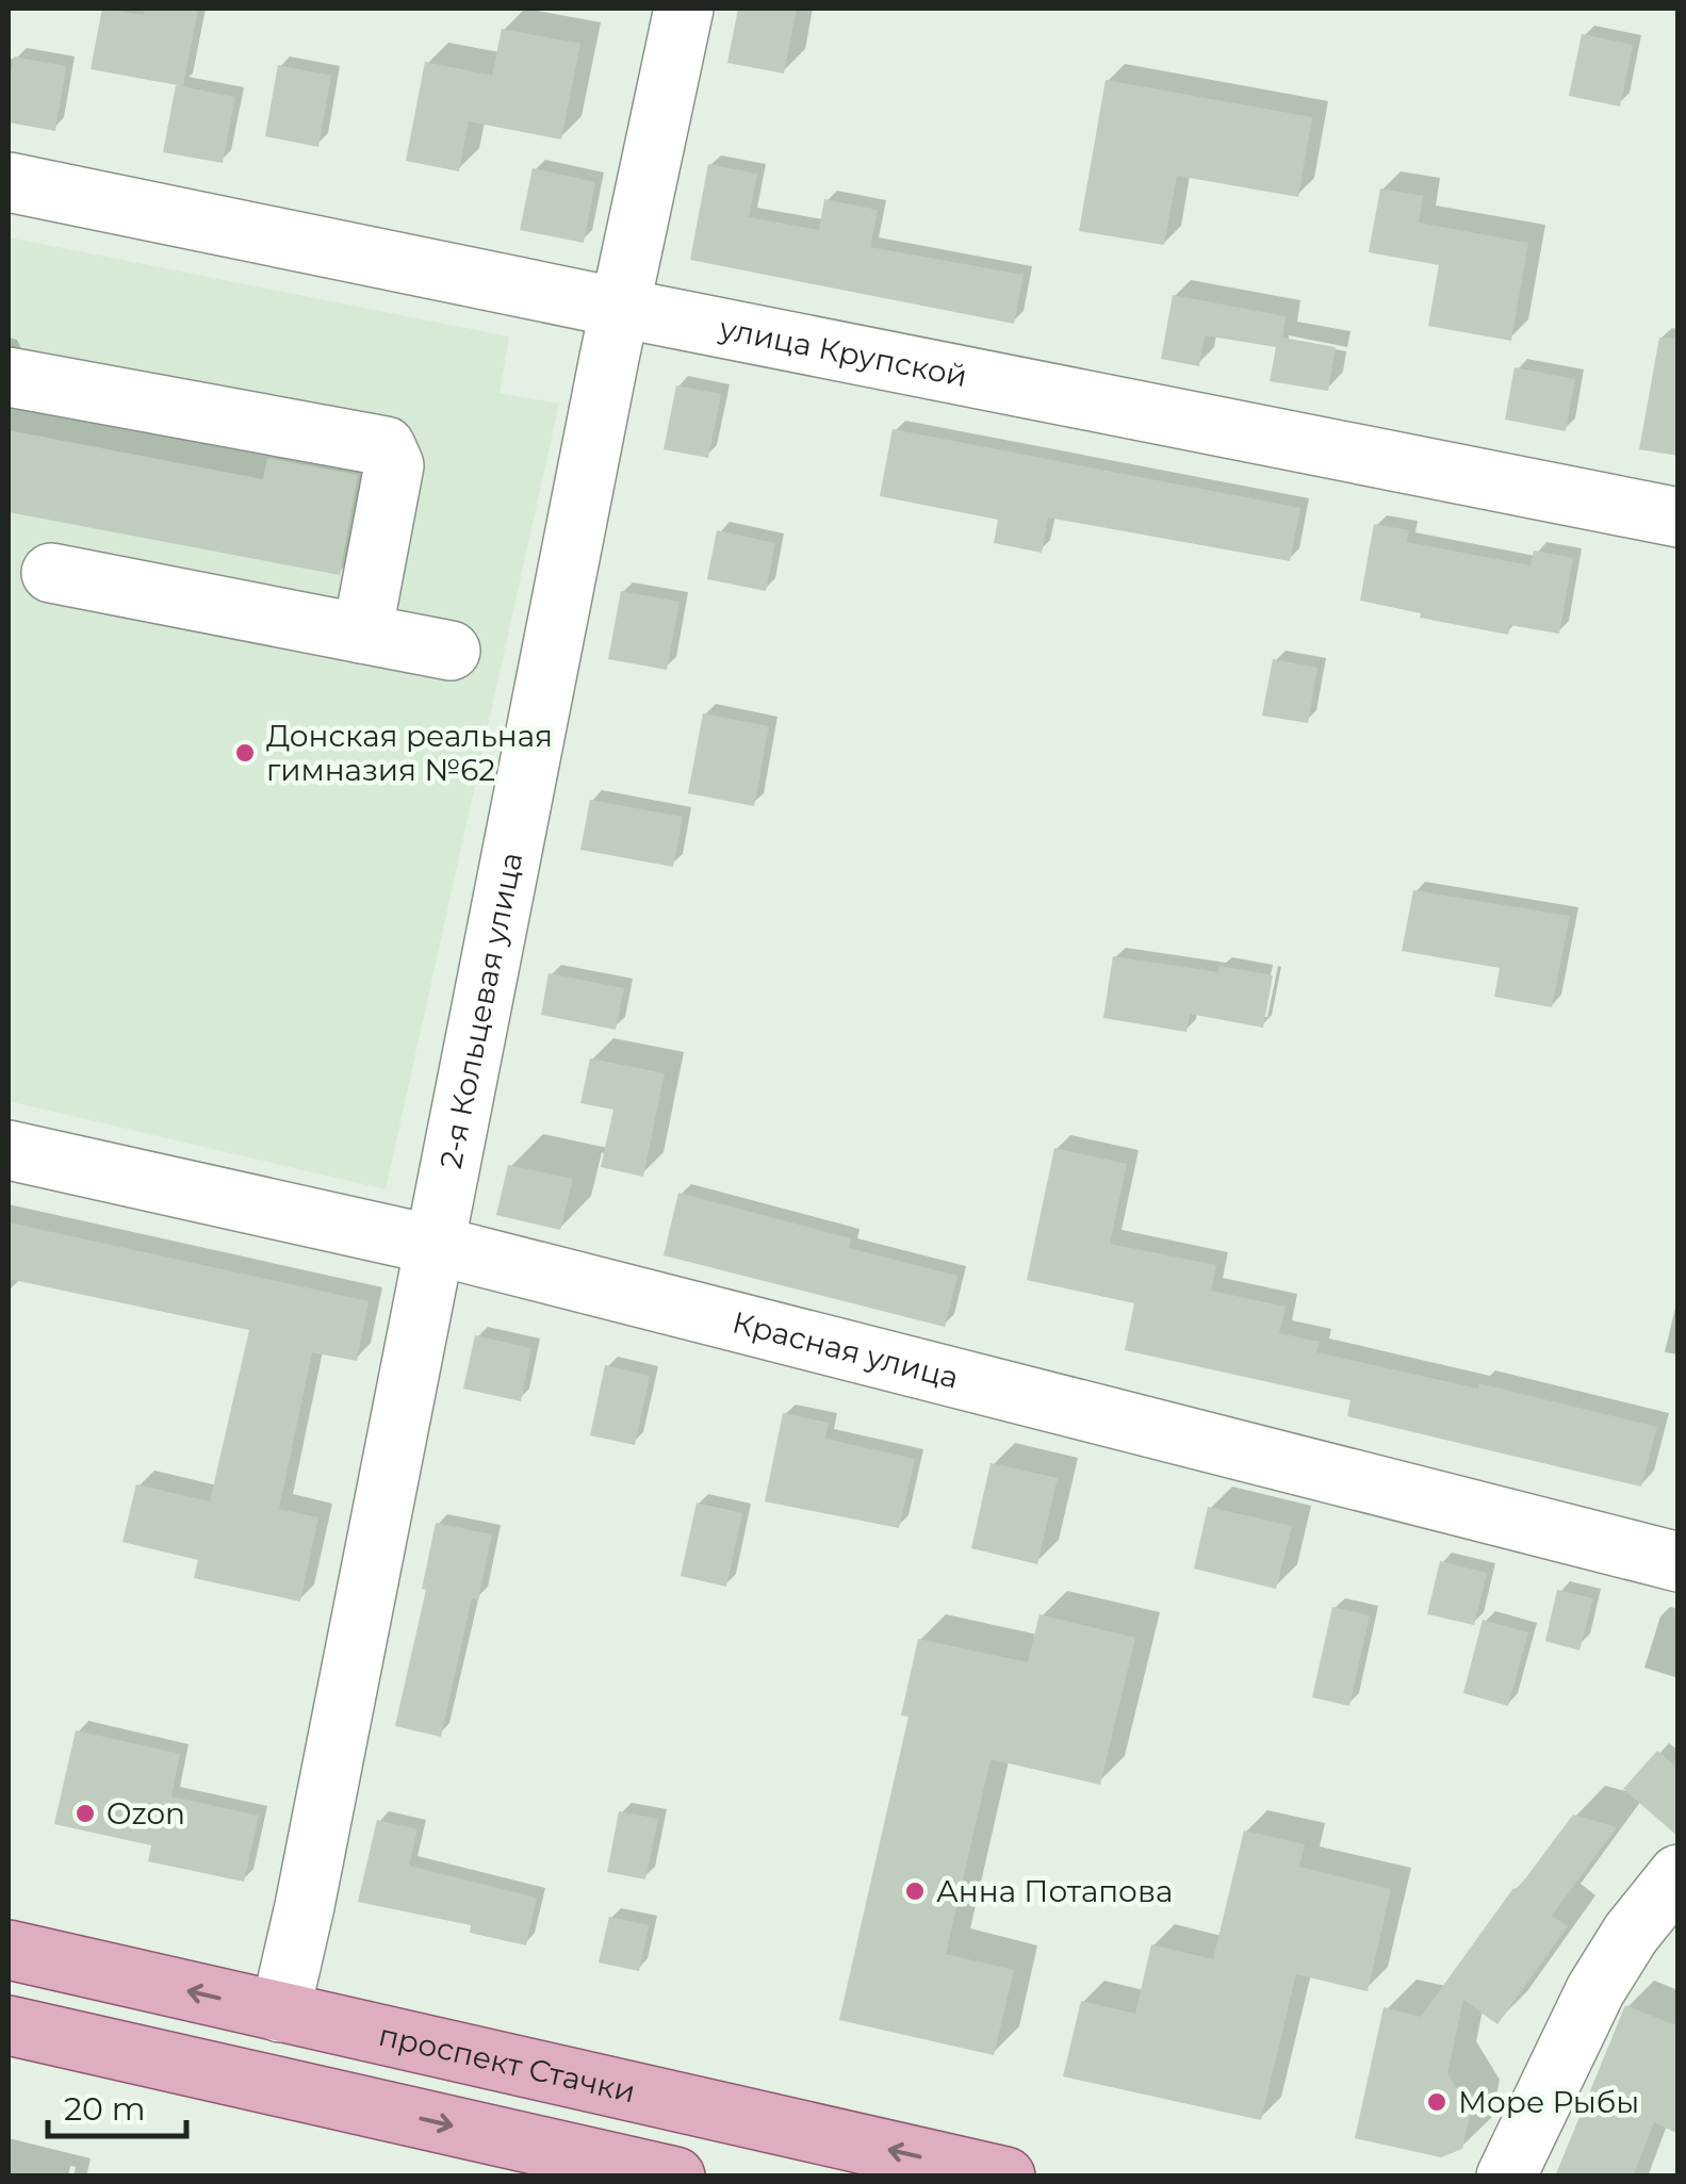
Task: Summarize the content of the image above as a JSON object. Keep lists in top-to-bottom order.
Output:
{
  "streets": {
    "main road": ["проспект Стачки"],
    "street": ["улица Крупской", "2-я Кольцевая улица", "Красная улица"]
  },
  "crossings": [
    ["улица Крупской", "2-я Кольцевая улица"],
    ["2-я Кольцевая улица", "Красная улица"],
    ["2-я Кольцевая улица", "проспект Стачки"]
  ],
  "places": [
    "Донская реальная гимназия №62",
    "Ozon",
    "Анна Потапова",
    "Море Рыбы"
  ],
  "scale_bar": "20 m"
}
